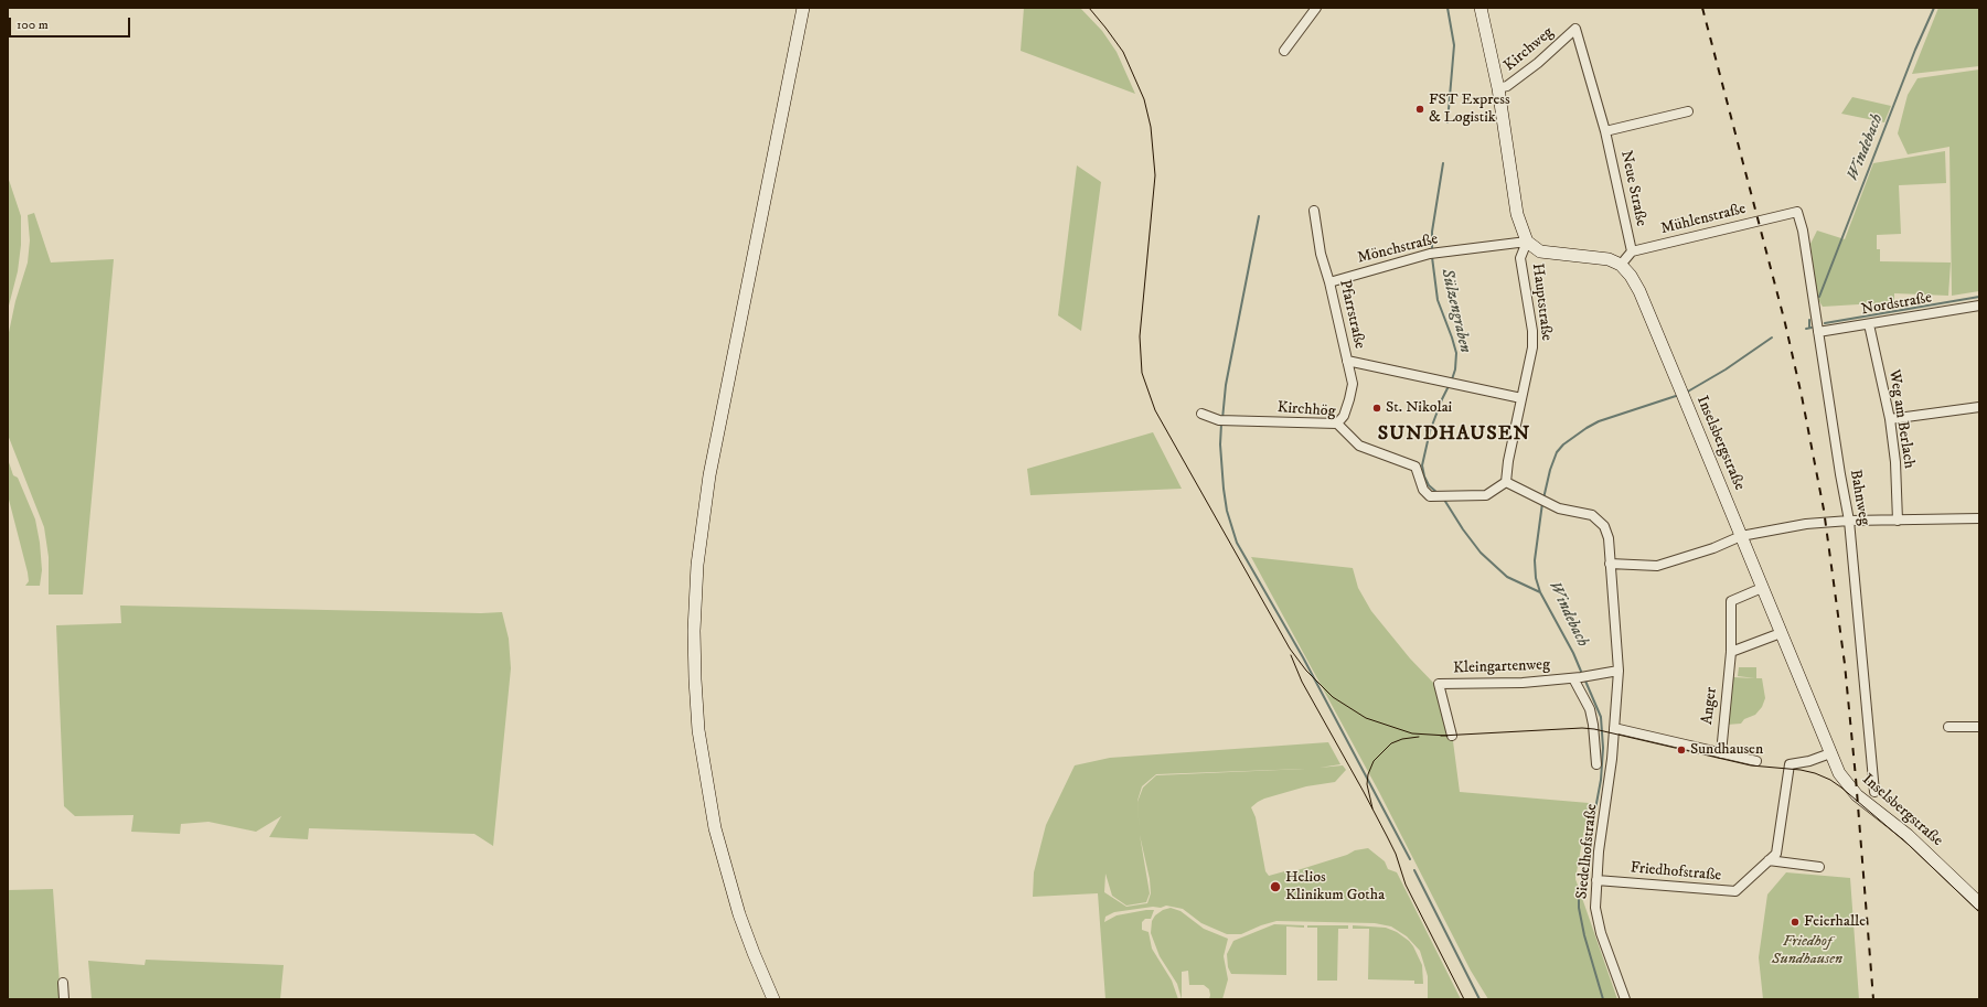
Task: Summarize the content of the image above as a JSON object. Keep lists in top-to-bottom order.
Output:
{
  "streets": {
    "street": [
      "Kirchweg",
      "Neue Straße",
      "Mühlenstraße",
      "Mönchstraße",
      "Hauptstraße",
      "Nordstraße",
      "Pfarrstraße",
      "Kirchhög",
      "Weg am Berlach",
      "Inselsbergstraße",
      "Bahnweg",
      "Kleingartenweg",
      "Anger",
      "Siedelhofstraße",
      "Friedhofstraße"
    ]
  },
  "crossings": [
    ["Kirchweg", "Neue Straße"],
    ["Neue Straße", "Mühlenstraße"],
    ["Mühlenstraße", "Bahnweg"],
    ["Mönchstraße", "Hauptstraße"],
    ["Mönchstraße", "Pfarrstraße"],
    ["Hauptstraße", "Kirchhög"],
    ["Nordstraße", "Weg am Berlach"],
    ["Nordstraße", "Bahnweg"],
    ["Pfarrstraße", "Kirchhög"],
    ["Inselsbergstraße", "Anger"],
    ["Inselsbergstraße", "Friedhofstraße"],
    ["Kleingartenweg", "Siedelhofstraße"],
    ["Siedelhofstraße", "Friedhofstraße"]
  ],
  "districts": ["SUNDHAUSEN"],
  "water": ["Windebach", "Sülzengraben"],
  "parks": ["Friedhof Sundhausen"],
  "places": [
    "FST Express & Logistik",
    "St. Nikolai",
    "Sundhausen",
    "Helios Klinikum Gotha",
    "Feierhalle"
  ],
  "scale_bar": "100 m"
}
